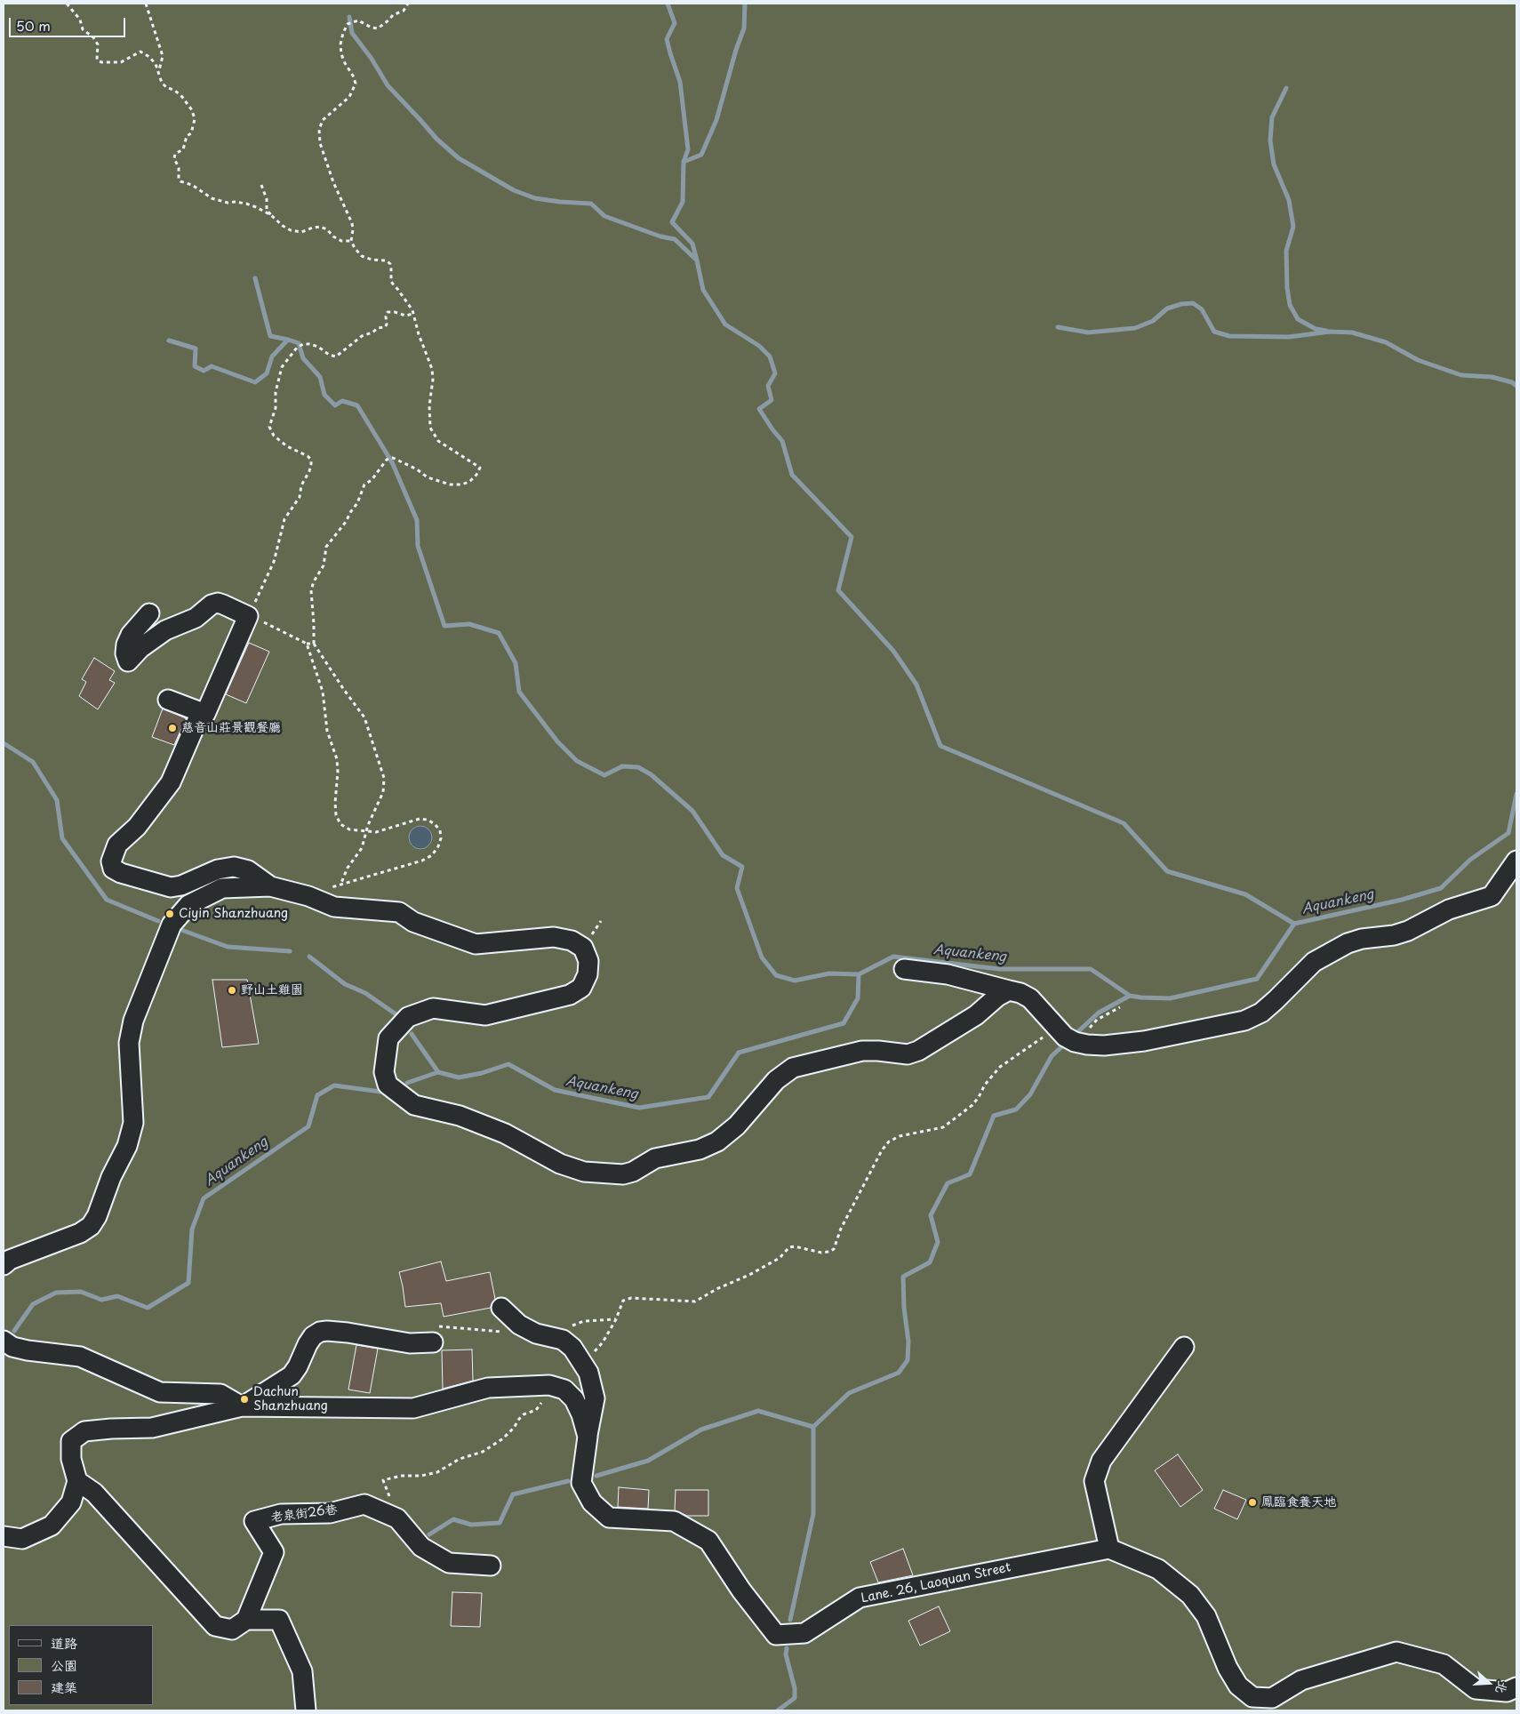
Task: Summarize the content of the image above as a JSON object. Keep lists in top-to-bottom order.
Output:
{
  "streets": {
    "street": ["老泉街26巷", "Lane. 26, Laoquan Street"]
  },
  "water": ["Aquankeng"],
  "places": [
    "慈音山莊景觀餐廳",
    "Ciyin Shanzhuang",
    "野山土雞園",
    "Dachun Shanzhuang",
    "鳳臨食養天地"
  ],
  "legend": ["道路", "公園", "建築"],
  "scale_bar": "50 m",
  "north": "right"
}
